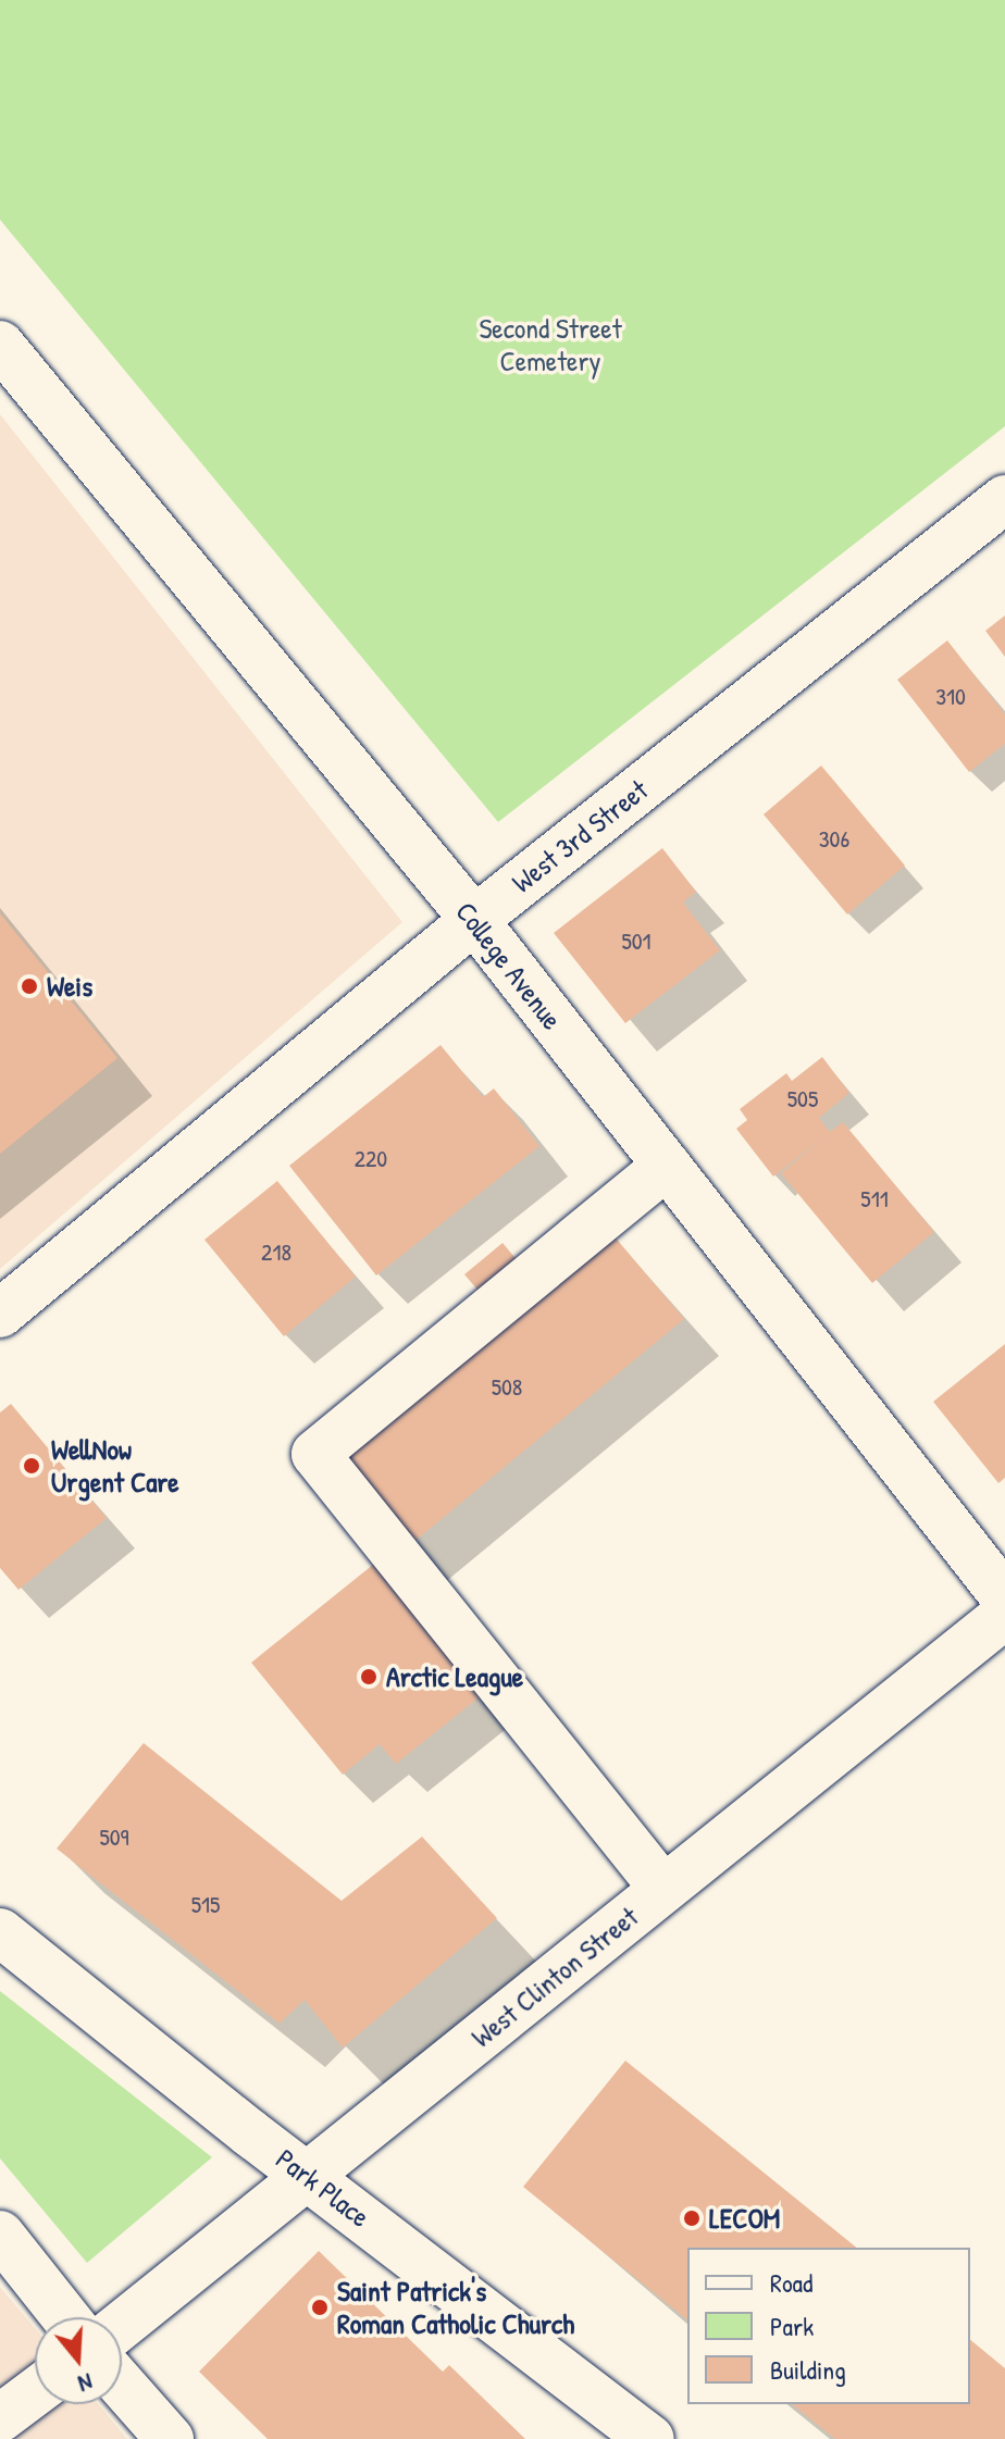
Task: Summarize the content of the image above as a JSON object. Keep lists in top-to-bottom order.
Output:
{
  "streets": {
    "street": [
      "West 3rd Street",
      "College Avenue",
      "West Clinton Street",
      "Park Place"
    ]
  },
  "crossings": [
    ["West 3rd Street", "College Avenue"],
    ["West Clinton Street", "Park Place"]
  ],
  "parks": ["Second Street Cemetery"],
  "places": [
    "Weis",
    "WellNow Urgent Care",
    "Arctic League",
    "LECOM",
    "Saint Patrick's Roman Catholic Church"
  ],
  "house_numbers": [
    "310",
    "306",
    "501",
    "505",
    "220",
    "511",
    "218",
    "508",
    "509",
    "515"
  ],
  "legend": ["Road", "Park", "Building"],
  "north": "bottom"
}
